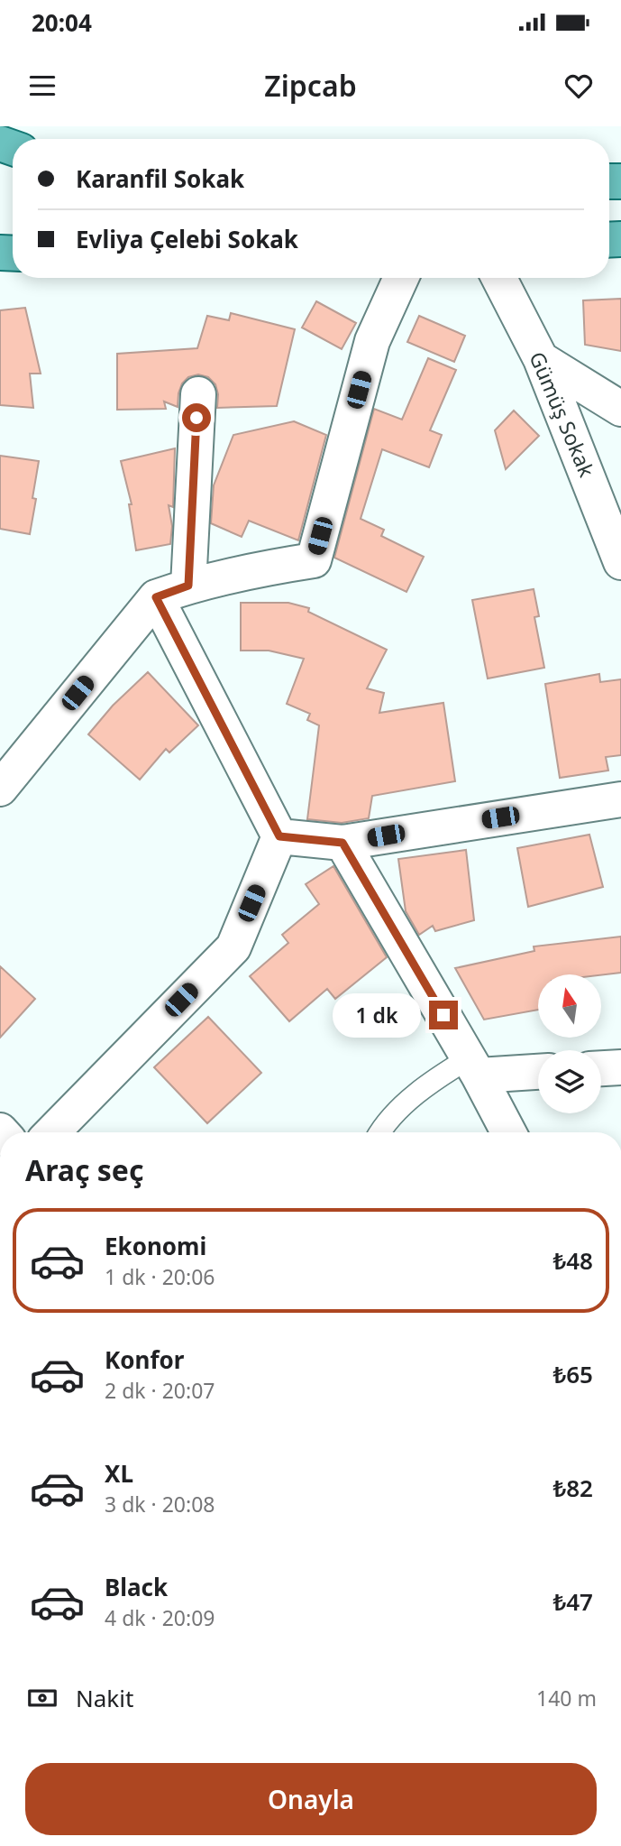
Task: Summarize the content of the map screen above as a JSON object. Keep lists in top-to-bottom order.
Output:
{
  "streets": {
    "street": ["Gümüş Sokak"]
  },
  "north": "top",
  "page": {
    "status": "20:04",
    "header": "Zipcab",
    "banner": ["Karanfil Sokak", "Evliya Çelebi Sokak"],
    "bubble": "1 dk",
    "heading": "Araç seç",
    "list": [
      {
        "name": "Ekonomi",
        "note": "1 dk · 20:06",
        "value": "₺48"
      },
      {
        "name": "Konfor",
        "note": "2 dk · 20:07",
        "value": "₺65"
      },
      {
        "name": "XL",
        "note": "3 dk · 20:08",
        "value": "₺82"
      },
      {
        "name": "Black",
        "note": "4 dk · 20:09",
        "value": "₺47"
      }
    ],
    "pay": ["Nakit", "140 m"],
    "buttons": "Onayla"
  }
}
